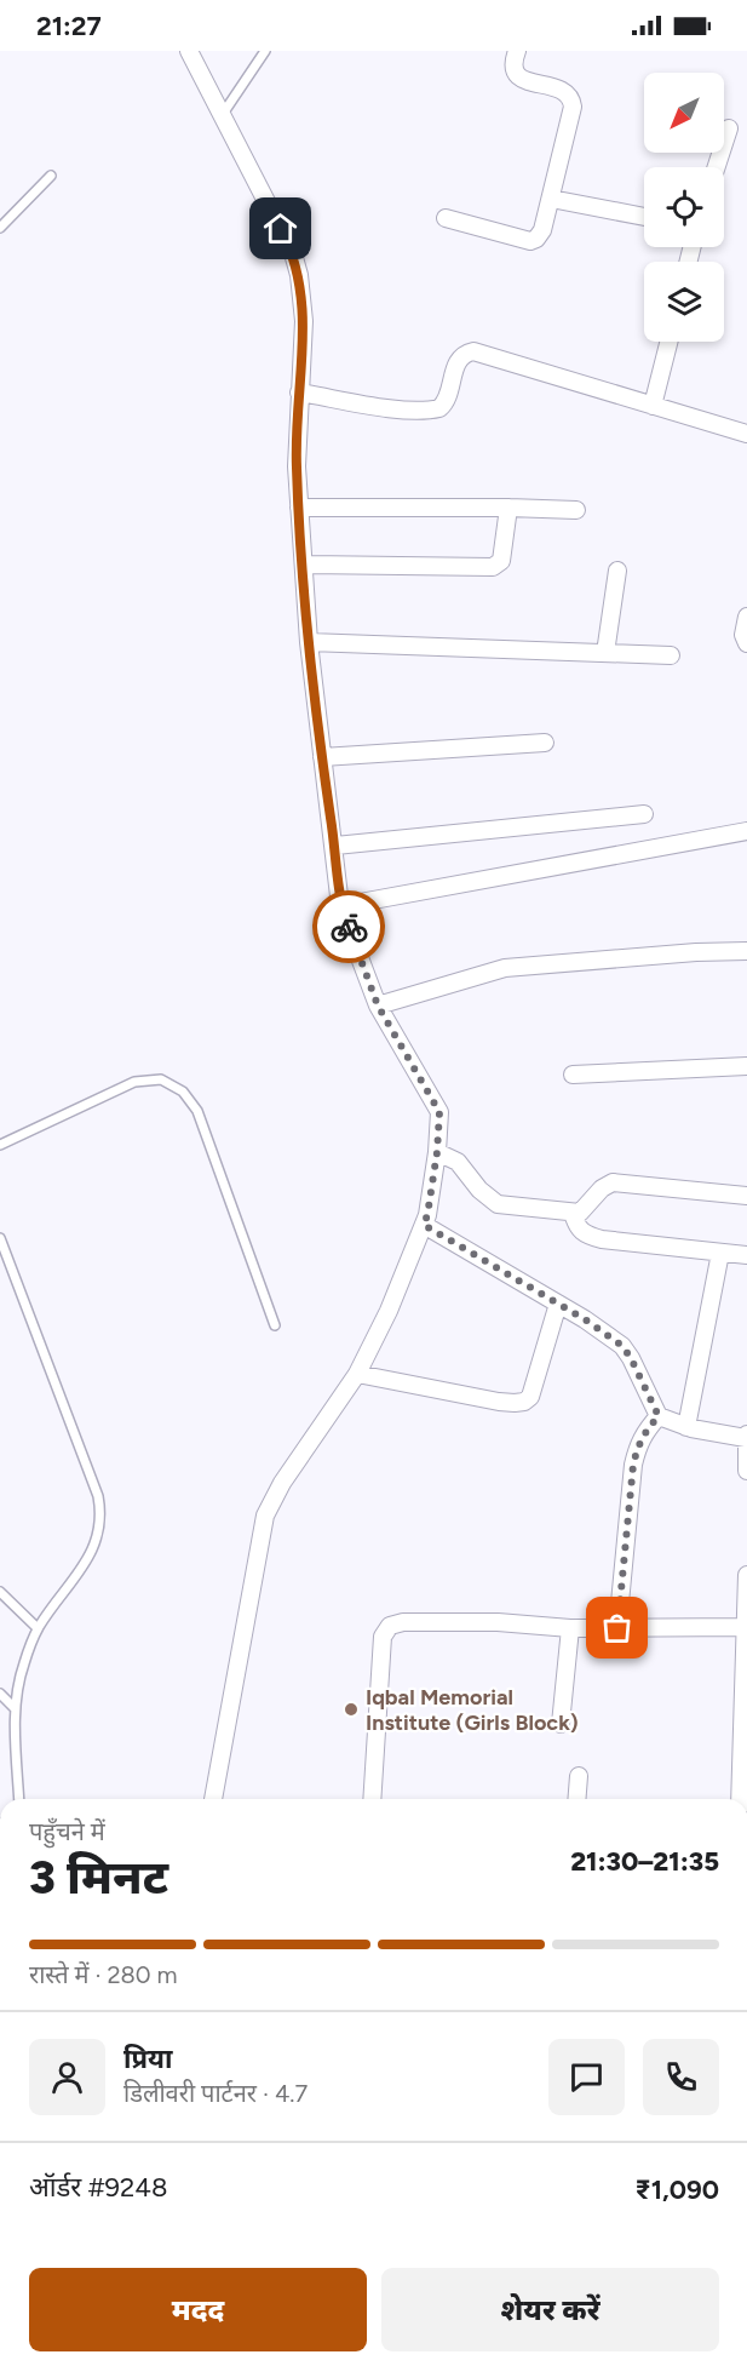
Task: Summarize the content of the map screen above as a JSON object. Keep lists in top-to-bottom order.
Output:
{
  "places": ["Iqbal Memorial Institute (Girls Block)"],
  "north": "bottom left",
  "page": {
    "status": "21:27",
    "heading": ["3 मिनट", "पहुँचने में", "21:30–21:35"],
    "panel": [
      "प्रिया",
      "डिलीवरी पार्टनर · 4.7",
      "ऑर्डर #9248",
      "₹1,090"
    ],
    "bar": "रास्ते में · 280 m",
    "buttons": ["मदद", "शेयर करें"]
  }
}
